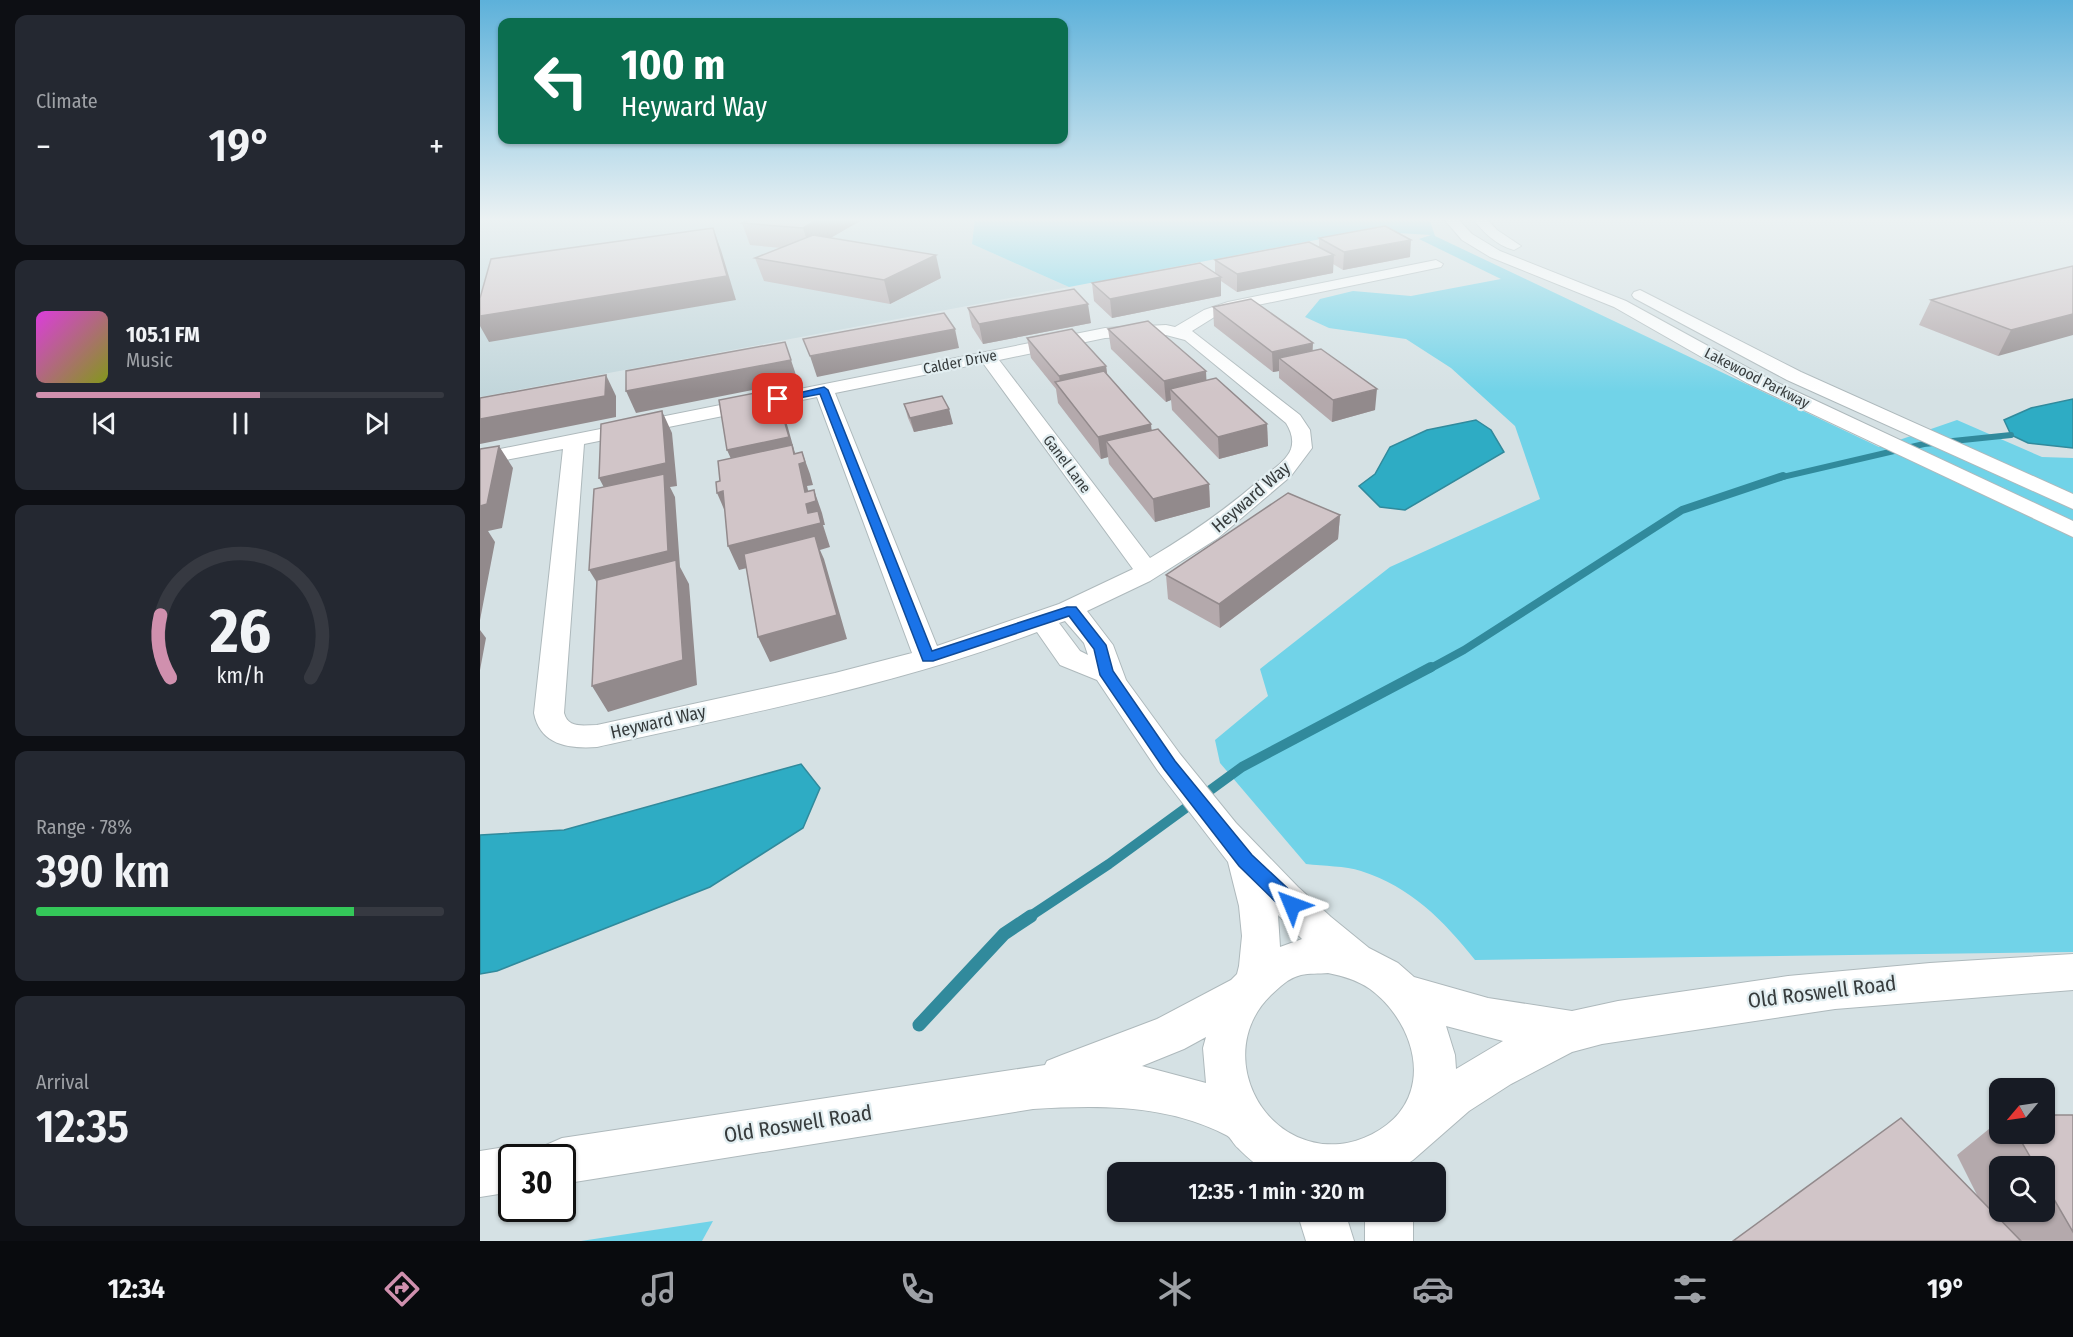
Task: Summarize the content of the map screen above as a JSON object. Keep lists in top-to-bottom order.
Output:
{
  "streets": {
    "street": [
      "Calder Drive",
      "Lakewood Parkway",
      "Ganel Lane",
      "Heyward Way",
      "Old Roswell Road"
    ]
  },
  "crossings": [
    ["Calder Drive", "Ganel Lane"],
    ["Calder Drive", "Heyward Way"],
    ["Ganel Lane", "Heyward Way"]
  ],
  "north": "bottom left",
  "page": {
    "tile": [
      "Climate",
      ["Range · 78%", "390 km"],
      ["Arrival", "12:35"]
    ],
    "turn": ["100 m", "Heyward Way"],
    "heat": ["−", "19°", "+"],
    "song": ["105.1 FM", "Music"],
    "limit": "30",
    "trip": "12:35 · 1 min · 320 m",
    "tabs": ["12:34", "19°"],
    "gauge": ["26", "km/h"]
  }
}
